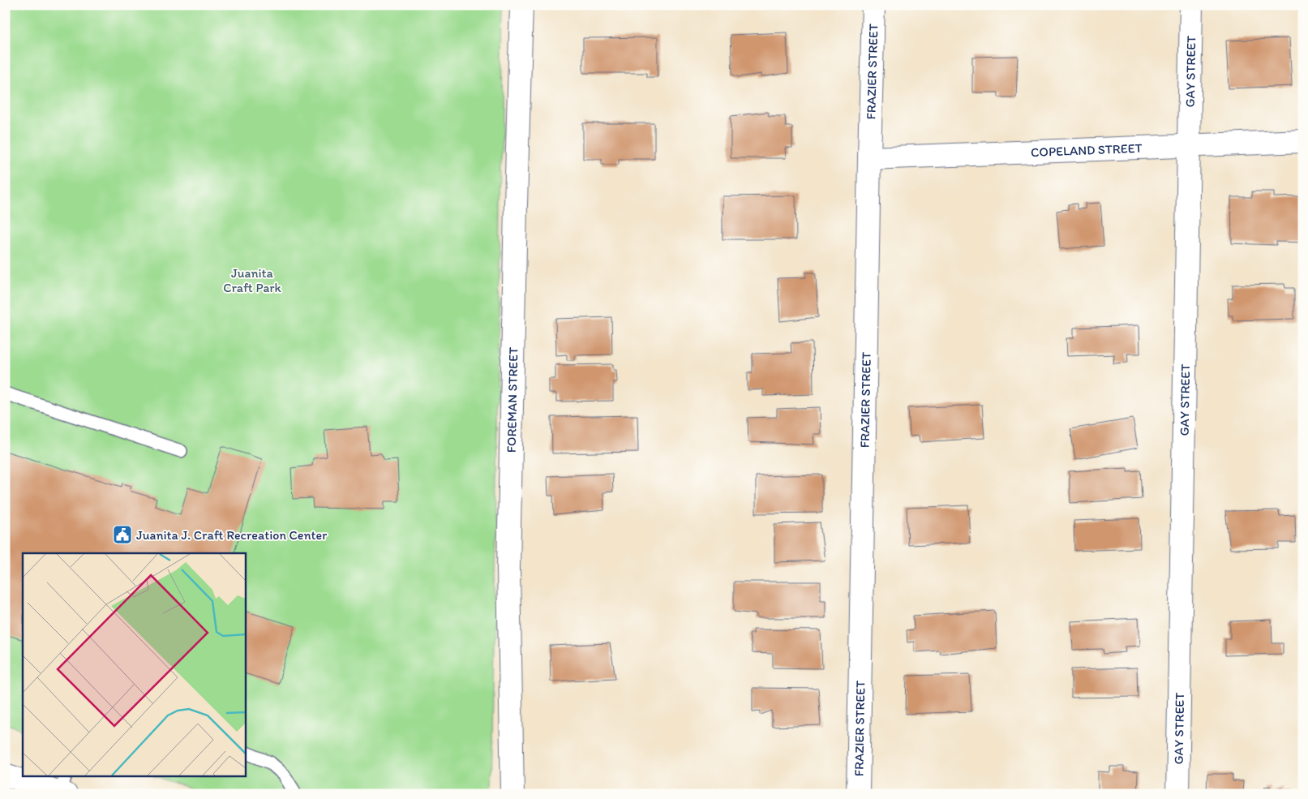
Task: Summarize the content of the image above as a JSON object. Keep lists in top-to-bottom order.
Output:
{
  "streets": {
    "street": [
      "FRAZIER STREET",
      "GAY STREET",
      "COPELAND STREET",
      "FOREMAN STREET"
    ]
  },
  "crossings": [
    ["FRAZIER STREET", "COPELAND STREET"],
    ["GAY STREET", "COPELAND STREET"]
  ],
  "parks": ["Juanita Craft Park"],
  "places": {
    "public building": ["Juanita J. Craft Recreation Center"]
  }
}
